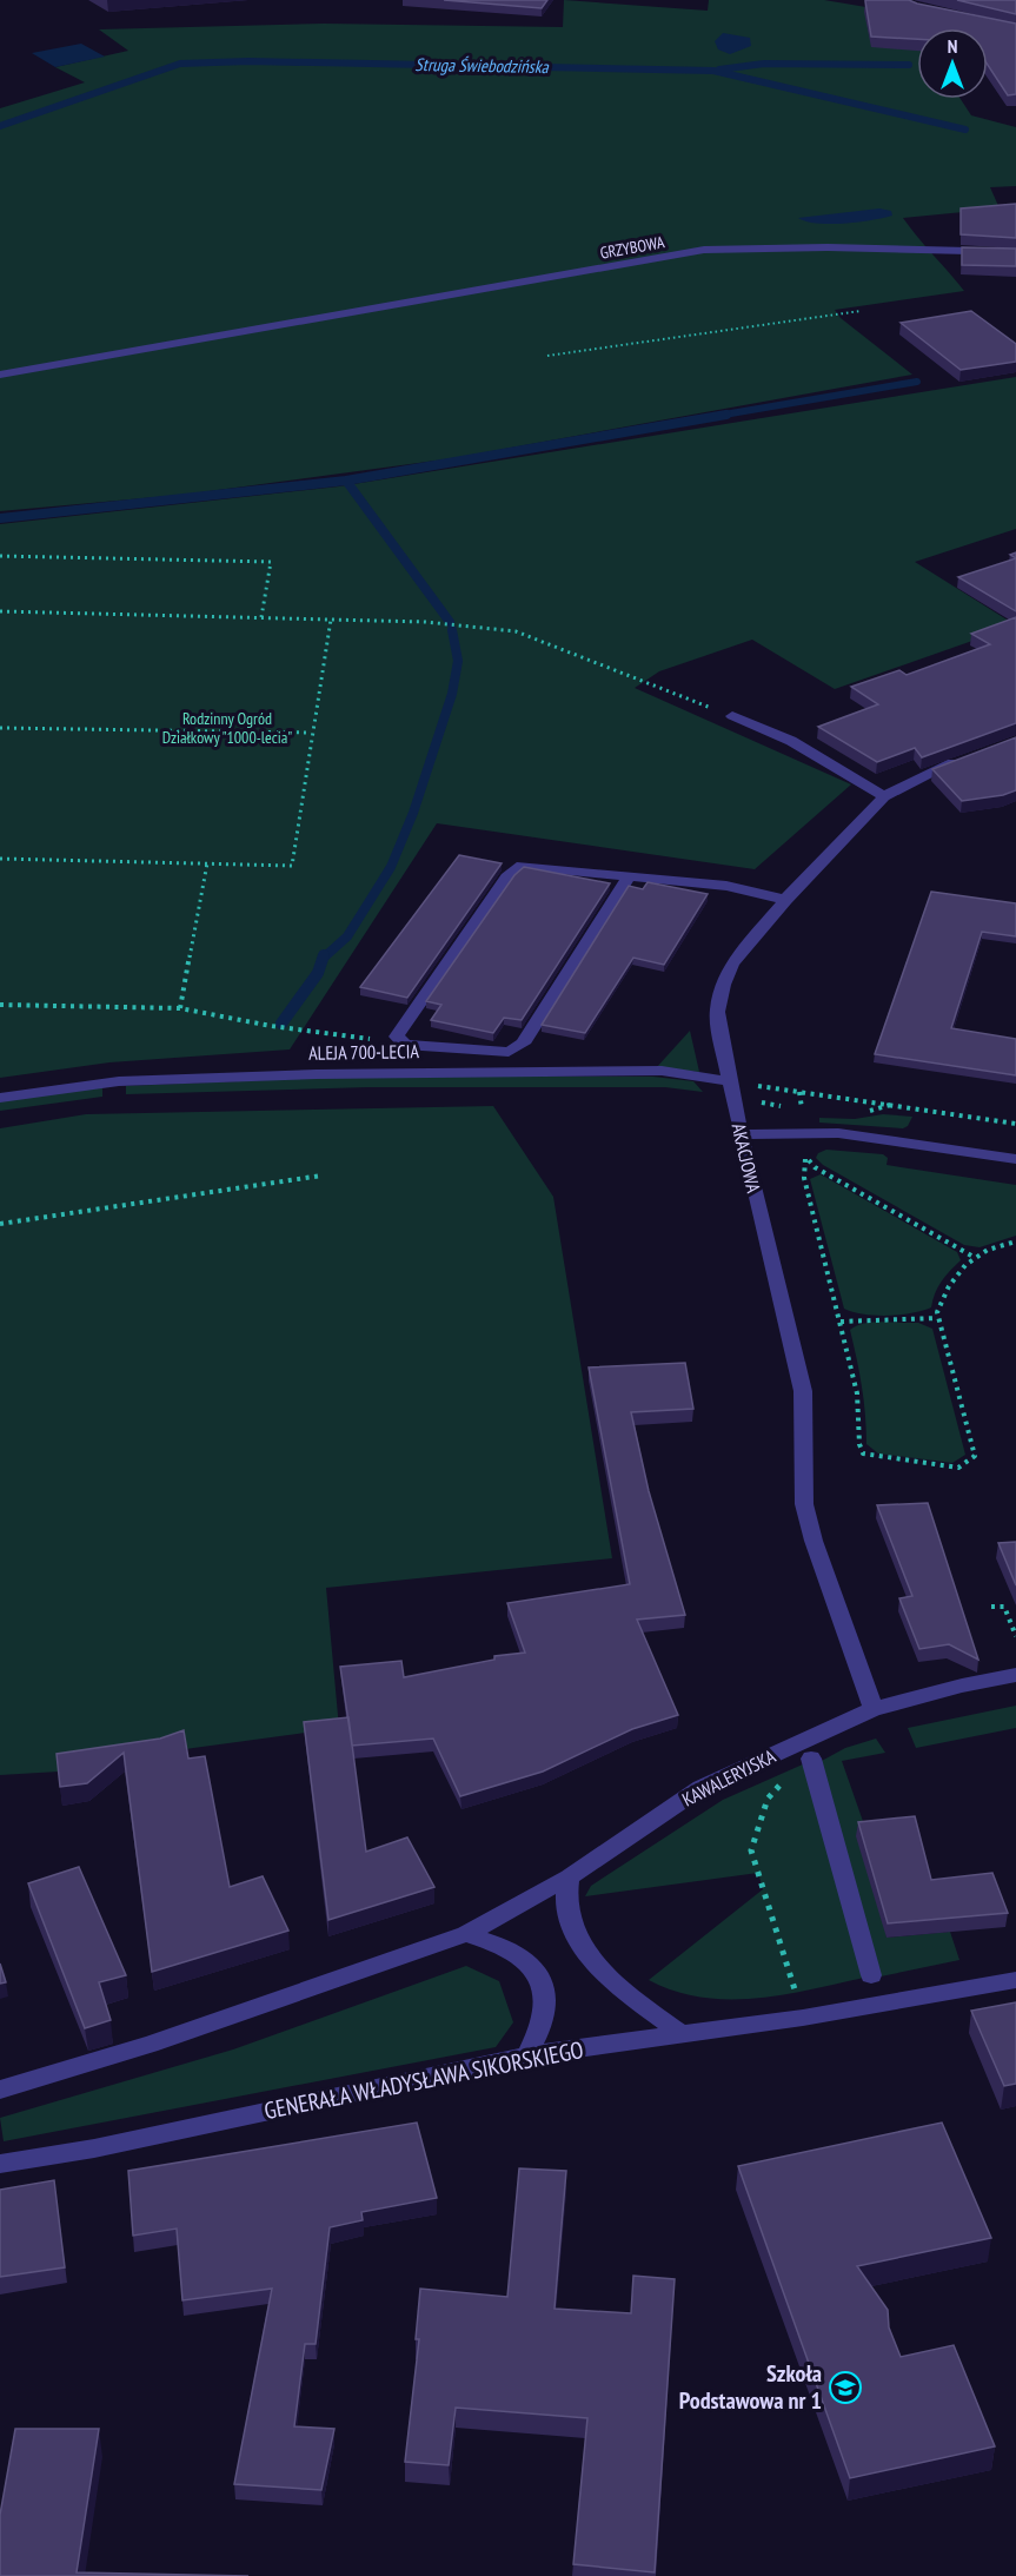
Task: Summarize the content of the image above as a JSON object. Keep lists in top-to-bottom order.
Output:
{
  "streets": {
    "street": [
      "GRZYBOWA",
      "ALEJA 700-LECIA",
      "AKACJOWA",
      "KAWALERYJSKA",
      "GENERAŁA WŁADYSŁAWA SIKORSKIEGO"
    ]
  },
  "crossings": [
    ["ALEJA 700-LECIA", "AKACJOWA"],
    ["AKACJOWA", "KAWALERYJSKA"]
  ],
  "water": ["Struga Świebodzińska"],
  "parks": ["Rodzinny Ogród Działkowy \"1000-lecia\""],
  "places": {
    "school or university": ["Szkoła Podstawowa nr 1"]
  },
  "north": "top"
}
